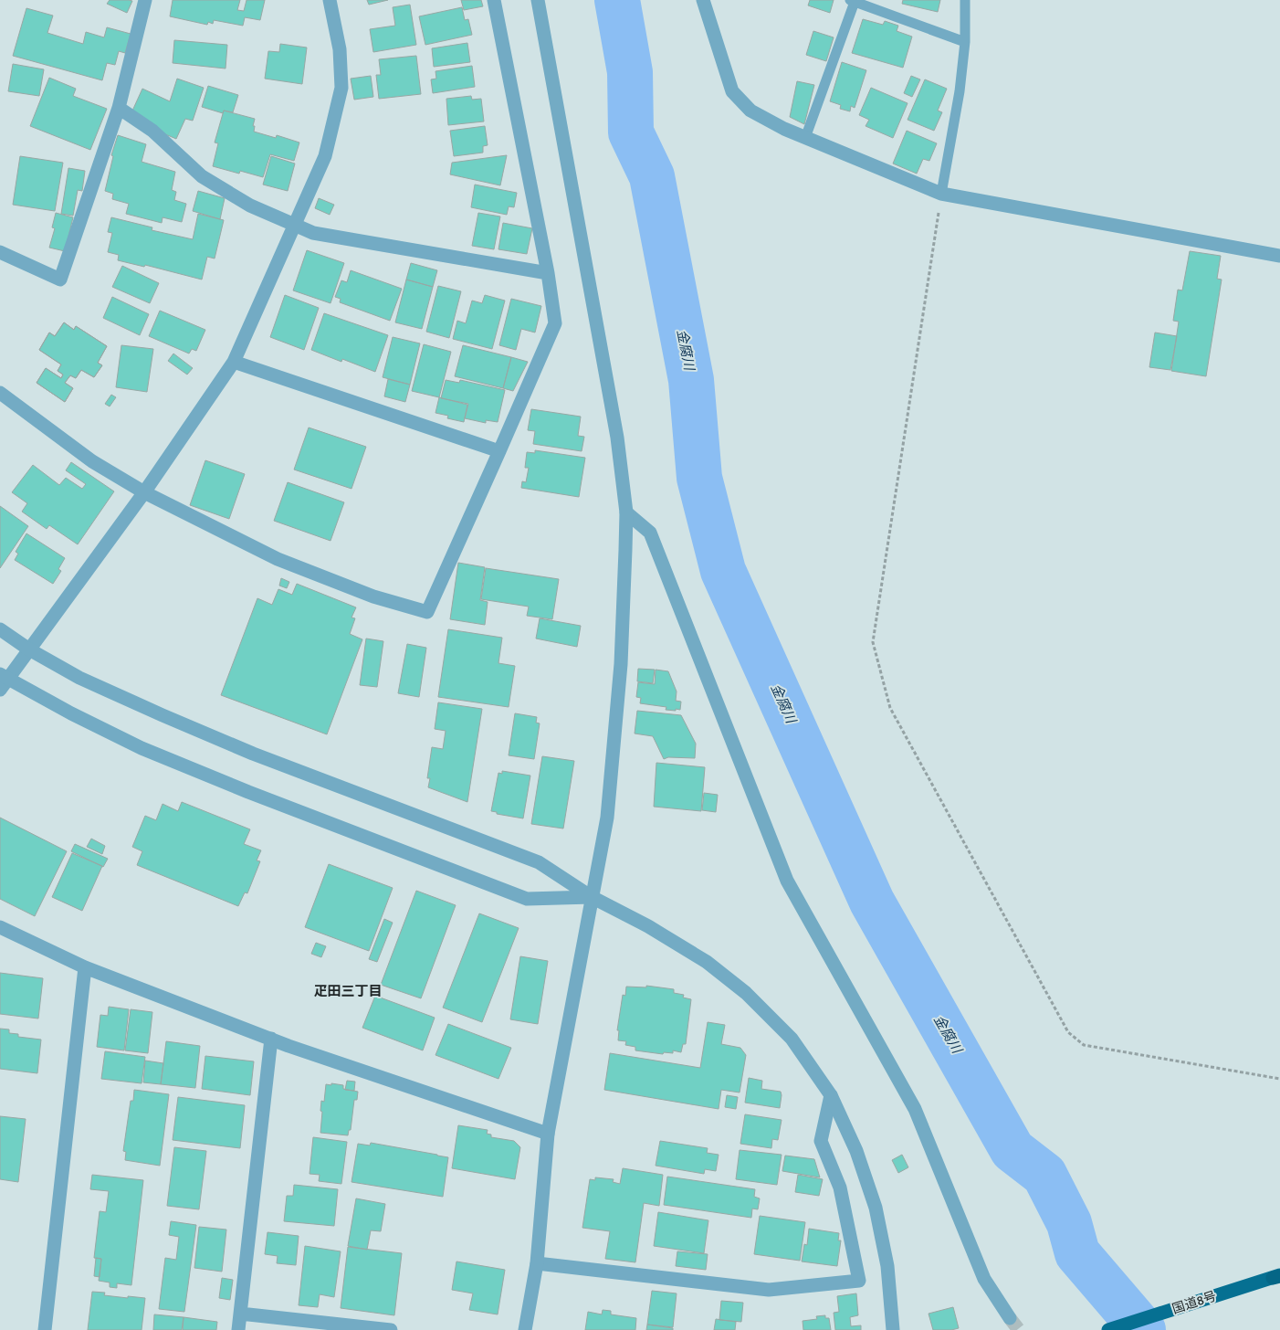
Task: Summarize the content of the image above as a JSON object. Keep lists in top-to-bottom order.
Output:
{
  "streets": {
    "highway": ["国道8号"]
  },
  "districts": ["疋田三丁目"],
  "water": ["金腐川"]
}
